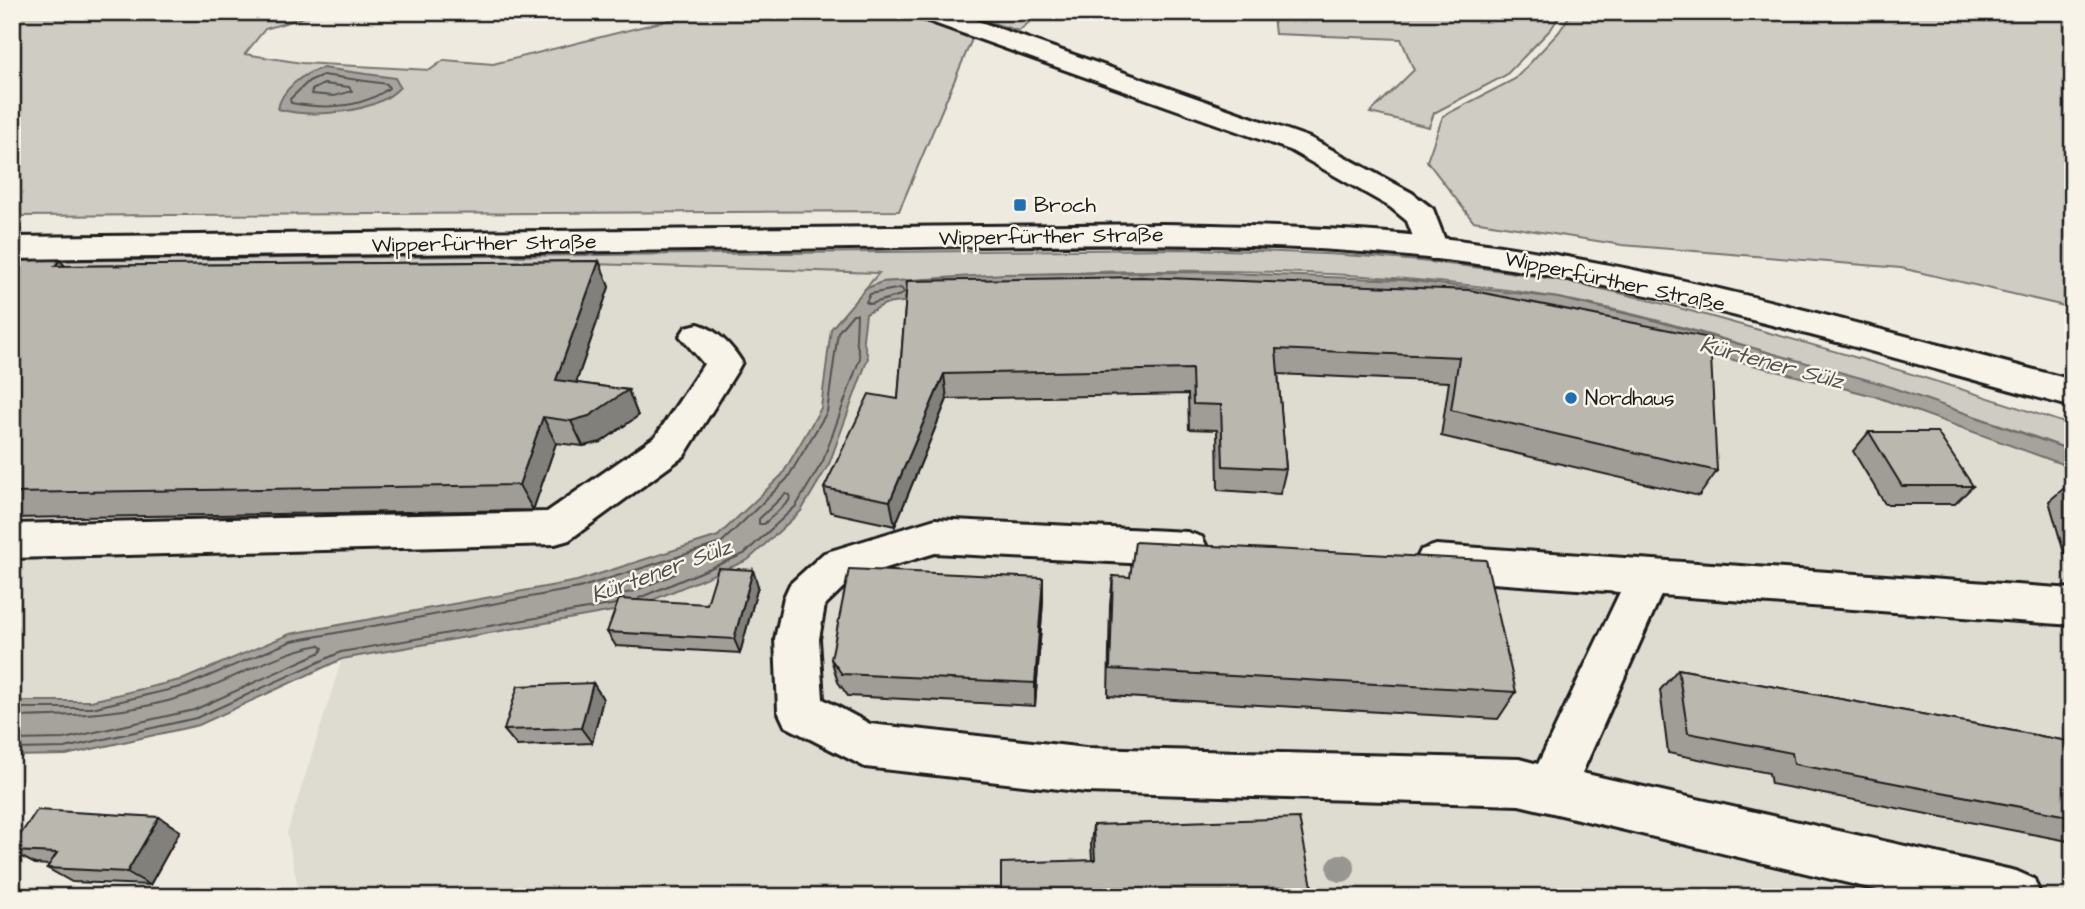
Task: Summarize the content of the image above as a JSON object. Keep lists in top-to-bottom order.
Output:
{
  "streets": {
    "main road": ["Wipperfürther Straße"]
  },
  "water": ["Kürtener Sülz"],
  "places": {
    "transit": ["Broch"],
    "other": ["Nordhaus"]
  }
}
